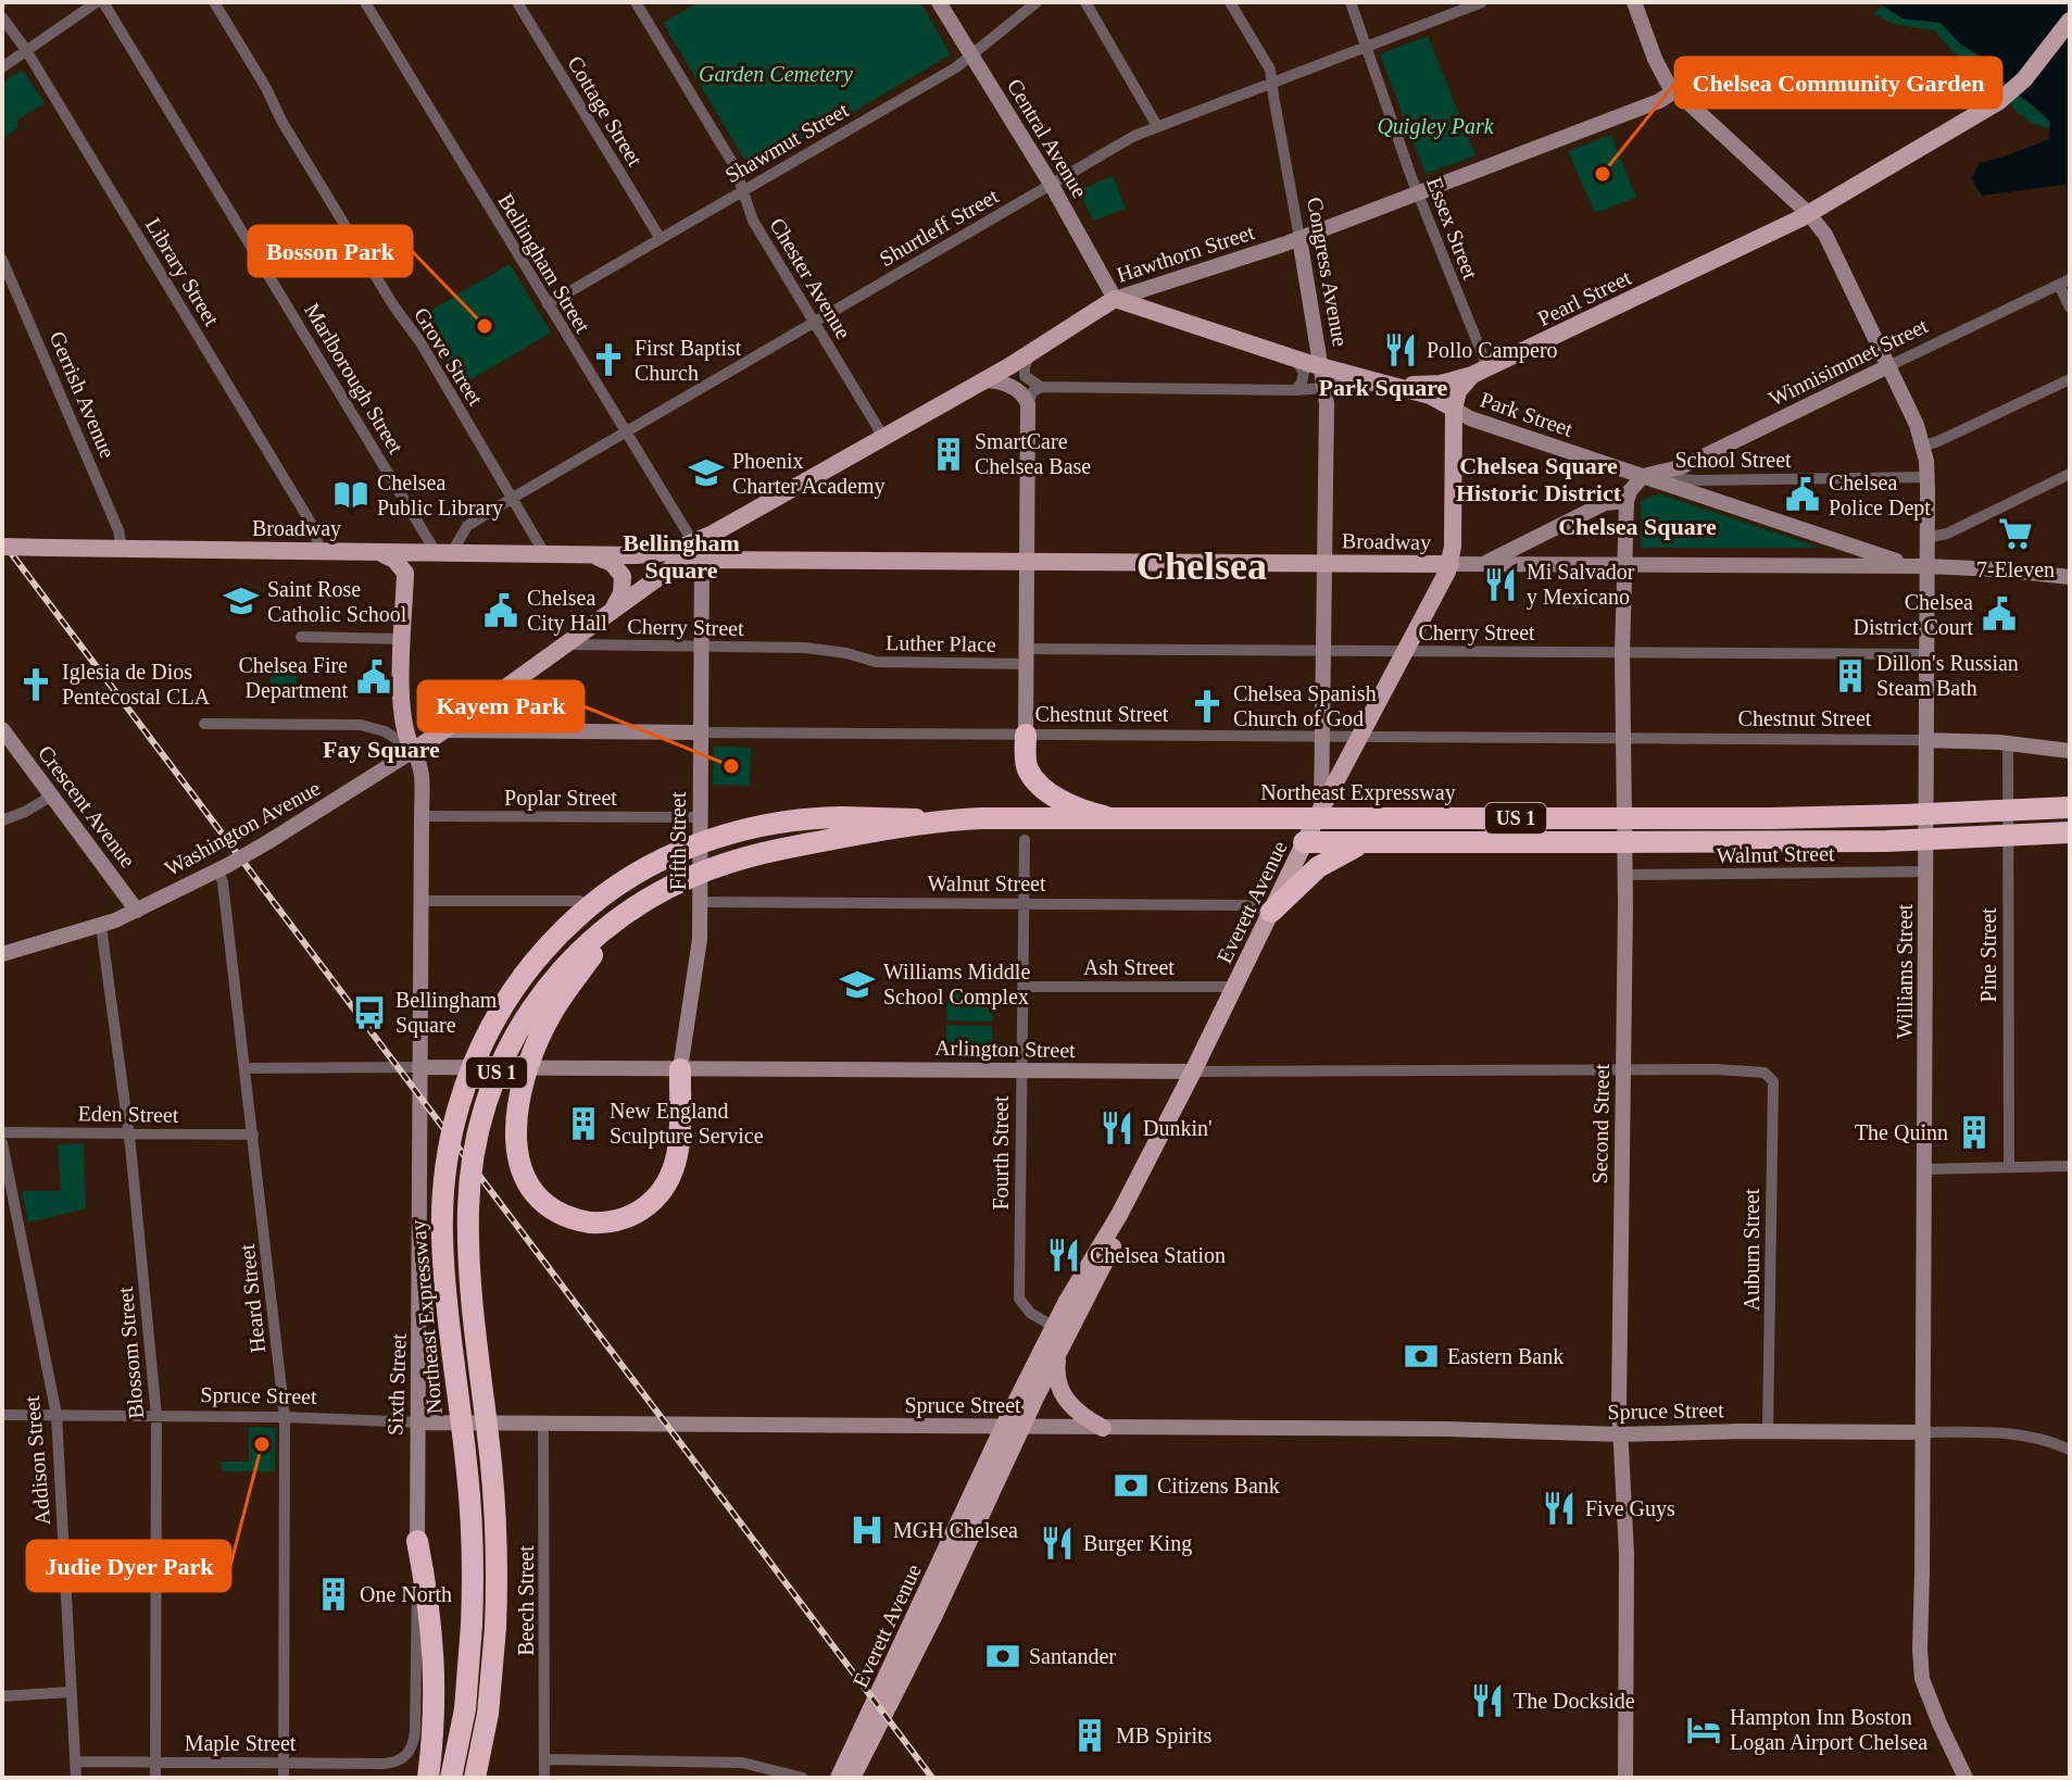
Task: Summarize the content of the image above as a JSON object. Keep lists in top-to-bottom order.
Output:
{
  "streets": {
    "highway": ["Northeast Expressway", "US 1"],
    "main road": [
      "Hawthorn Street",
      "Pearl Street",
      "Park Street",
      "Broadway",
      "Washington Avenue",
      "Everett Avenue"
    ],
    "street": [
      "Cottage Street",
      "Central Avenue",
      "Shawmut Street",
      "Shurtleff Street",
      "Essex Street",
      "Bellingham Street",
      "Library Street",
      "Congress Avenue",
      "Chester Avenue",
      "Grove Street",
      "Winnisimmet Street",
      "Marlborough Street",
      "Gerrish Avenue",
      "School Street",
      "Cherry Street",
      "Luther Place",
      "Chestnut Street",
      "Poplar Street",
      "Crescent Avenue",
      "Fifth Street",
      "Walnut Street",
      "Pine Street",
      "Ash Street",
      "Williams Street",
      "Arlington Street",
      "Eden Street",
      "Second Street",
      "Fourth Street",
      "Auburn Street",
      "Heard Street",
      "Blossom Street",
      "Sixth Street",
      "Spruce Street",
      "Addison Street",
      "Beech Street",
      "Maple Street"
    ]
  },
  "crossings": [
    ["Cottage Street", "Shawmut Street"],
    ["Central Avenue", "Shawmut Street"],
    ["Central Avenue", "Shurtleff Street"],
    ["Central Avenue", "Hawthorn Street"],
    ["Central Avenue", "Park Street"],
    ["Shawmut Street", "Bellingham Street"],
    ["Shawmut Street", "Chester Avenue"],
    ["Shurtleff Street", "Essex Street"],
    ["Shurtleff Street", "Bellingham Street"],
    ["Shurtleff Street", "Congress Avenue"],
    ["Shurtleff Street", "Chester Avenue"],
    ["Shurtleff Street", "Grove Street"],
    ["Shurtleff Street", "Marlborough Street"],
    ["Shurtleff Street", "Broadway"],
    ["Essex Street", "Hawthorn Street"],
    ["Essex Street", "Pearl Street"],
    ["Hawthorn Street", "Bellingham Street"],
    ["Hawthorn Street", "Congress Avenue"],
    ["Hawthorn Street", "Chester Avenue"],
    ["Hawthorn Street", "Park Street"],
    ["Hawthorn Street", "Broadway"],
    ["Hawthorn Street", "Washington Avenue"],
    ["Hawthorn Street", "Fifth Street"],
    ["Hawthorn Street", "Williams Street"],
    ["Bellingham Street", "Broadway"],
    ["Bellingham Street", "Washington Avenue"],
    ["Bellingham Street", "Fifth Street"],
    ["Library Street", "Broadway"],
    ["Congress Avenue", "Pearl Street"],
    ["Congress Avenue", "Park Street"],
    ["Congress Avenue", "Broadway"],
    ["Congress Avenue", "Cherry Street"],
    ["Congress Avenue", "Chestnut Street"],
    ["Congress Avenue", "Everett Avenue"],
    ["Pearl Street", "Park Street"],
    ["Pearl Street", "Williams Street"],
    ["Grove Street", "Broadway"],
    ["Winnisimmet Street", "Park Street"],
    ["Winnisimmet Street", "School Street"],
    ["Winnisimmet Street", "Williams Street"],
    ["Marlborough Street", "Broadway"],
    ["Gerrish Avenue", "Broadway"],
    ["Park Street", "School Street"],
    ["Park Street", "Broadway"],
    ["Park Street", "Williams Street"],
    ["School Street", "Williams Street"],
    ["Broadway", "Washington Avenue"],
    ["Broadway", "Fifth Street"],
    ["Broadway", "Everett Avenue"],
    ["Broadway", "Williams Street"],
    ["Broadway", "Second Street"],
    ["Cherry Street", "Luther Place"],
    ["Cherry Street", "Washington Avenue"],
    ["Cherry Street", "Fifth Street"],
    ["Cherry Street", "Everett Avenue"],
    ["Cherry Street", "Williams Street"],
    ["Cherry Street", "Second Street"],
    ["Chestnut Street", "Washington Avenue"],
    ["Chestnut Street", "Fifth Street"],
    ["Chestnut Street", "Everett Avenue"],
    ["Chestnut Street", "Pine Street"],
    ["Chestnut Street", "Williams Street"],
    ["Chestnut Street", "Second Street"],
    ["Poplar Street", "Fifth Street"],
    ["Poplar Street", "Sixth Street"],
    ["Crescent Avenue", "Washington Avenue"],
    ["Washington Avenue", "Fifth Street"],
    ["Washington Avenue", "Heard Street"],
    ["Washington Avenue", "Blossom Street"],
    ["Washington Avenue", "Sixth Street"],
    ["Fifth Street", "Walnut Street"],
    ["Fifth Street", "Arlington Street"],
    ["Walnut Street", "Everett Avenue"],
    ["Walnut Street", "Williams Street"],
    ["Walnut Street", "Second Street"],
    ["Walnut Street", "Fourth Street"],
    ["Everett Avenue", "Ash Street"],
    ["Everett Avenue", "Arlington Street"],
    ["Everett Avenue", "Fourth Street"],
    ["Everett Avenue", "Spruce Street"],
    ["Ash Street", "Fourth Street"],
    ["Williams Street", "Spruce Street"],
    ["Arlington Street", "Second Street"],
    ["Arlington Street", "Fourth Street"],
    ["Arlington Street", "Auburn Street"],
    ["Arlington Street", "Heard Street"],
    ["Arlington Street", "Sixth Street"],
    ["Eden Street", "Heard Street"],
    ["Eden Street", "Blossom Street"],
    ["Second Street", "Spruce Street"],
    ["Auburn Street", "Spruce Street"],
    ["Heard Street", "Spruce Street"],
    ["Heard Street", "Maple Street"],
    ["Blossom Street", "Spruce Street"],
    ["Blossom Street", "Maple Street"],
    ["Sixth Street", "Spruce Street"],
    ["Sixth Street", "Maple Street"],
    ["Spruce Street", "Addison Street"],
    ["Spruce Street", "Beech Street"],
    ["Addison Street", "Maple Street"]
  ],
  "districts": [
    "Park Square",
    "Chelsea Square Historic District",
    "Chelsea Square",
    "Bellingham Square",
    "Chelsea",
    "Fay Square"
  ],
  "parks": ["Garden Cemetery", "Quigley Park"],
  "places": {
    "other": [
      "Chelsea Community Garden",
      "Bosson Park",
      "Kayem Park",
      "Judie Dyer Park"
    ],
    "restaurant": [
      "Pollo Campero",
      "Mi Salvador y Mexicano",
      "Dunkin'",
      "Chelsea Station",
      "Five Guys",
      "Burger King",
      "The Dockside"
    ],
    "church": ["First Baptist Church", "Iglesia de Dios Pentecostal CLA", "Chelsea Spanish Church of God"],
    "building": [
      "SmartCare Chelsea Base",
      "Dillon's Russian Steam Bath",
      "New England Sculpture Service",
      "The Quinn",
      "One North",
      "MB Spirits"
    ],
    "school or university": ["Phoenix Charter Academy", "Saint Rose Catholic School", "Williams Middle School Complex"],
    "library": ["Chelsea Public Library"],
    "public building": [
      "Chelsea Police Dept",
      "Chelsea City Hall",
      "Chelsea District Court",
      "Chelsea Fire Department"
    ],
    "supermarket": ["7-Eleven"],
    "bus stop": ["Bellingham Square"],
    "bank": ["Eastern Bank", "Citizens Bank", "Santander"],
    "hospital": ["MGH Chelsea"],
    "hotel": ["Hampton Inn Boston Logan Airport Chelsea"]
  }
}
